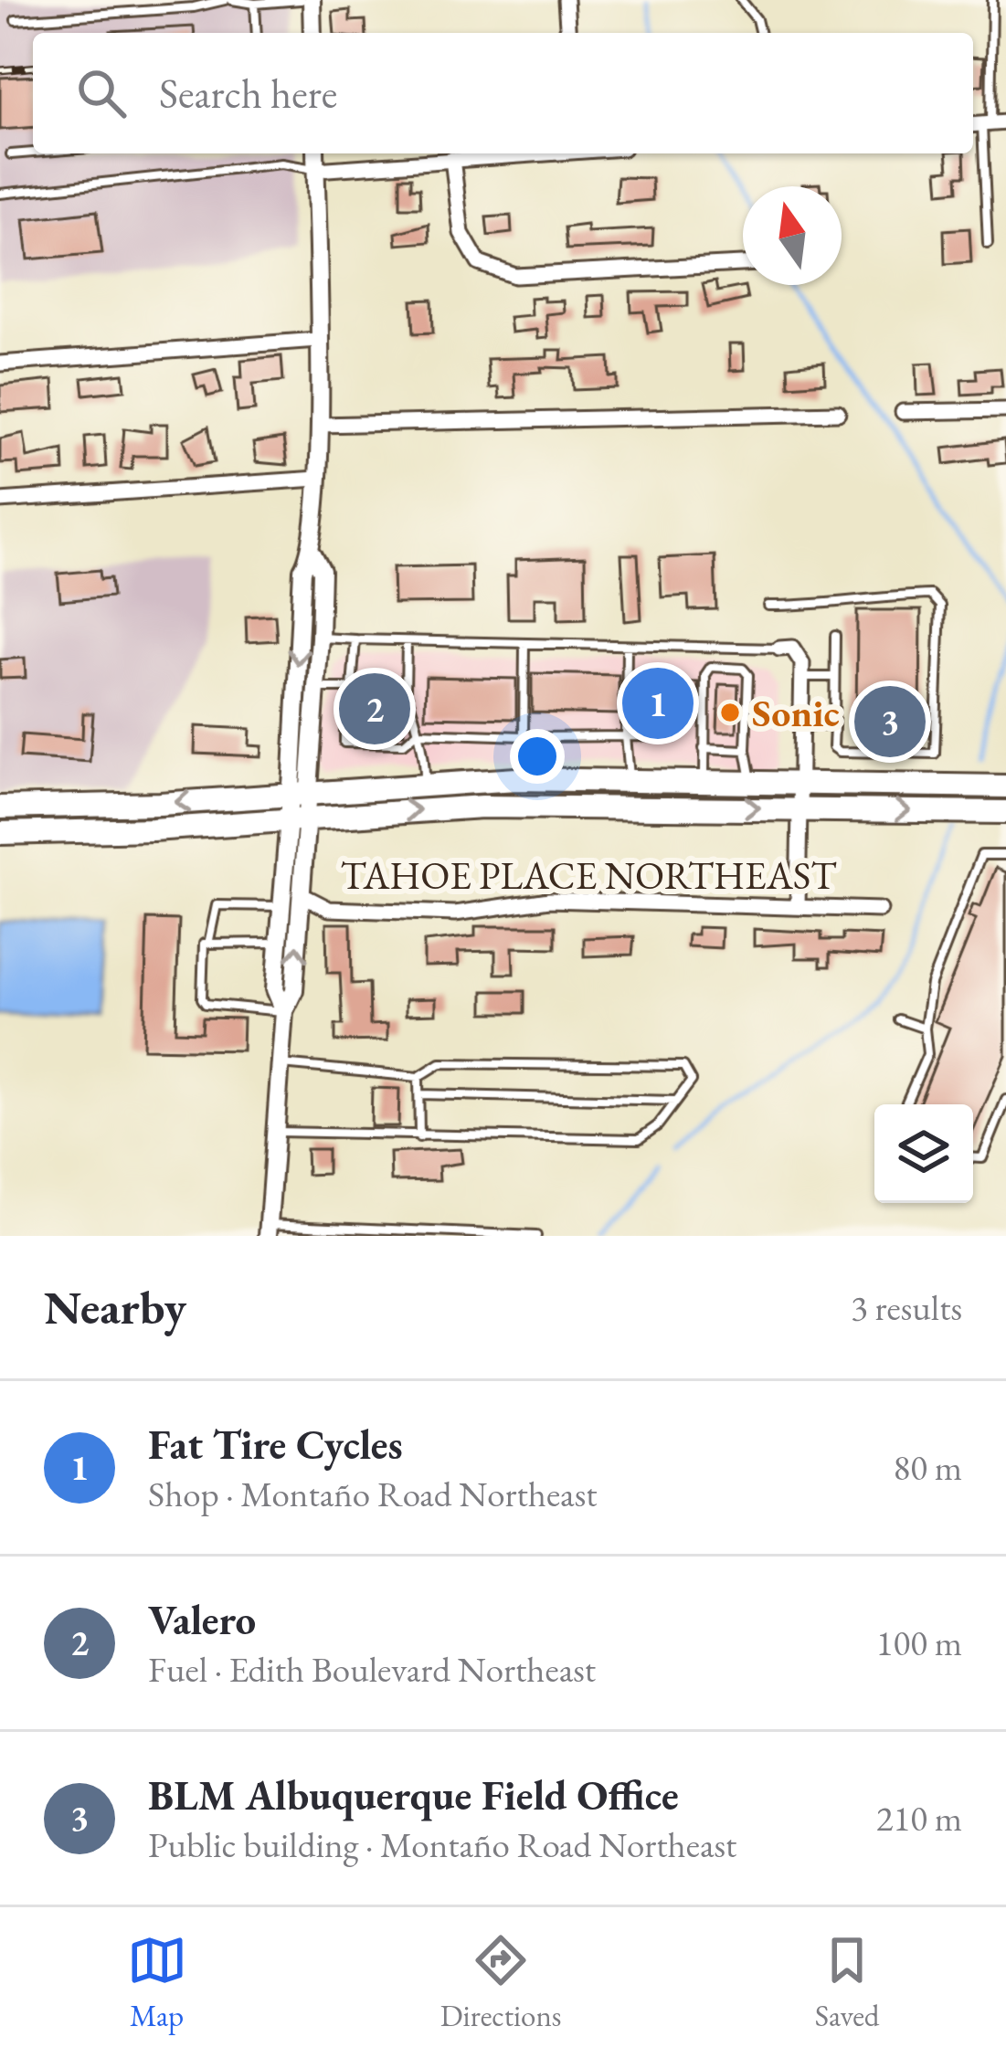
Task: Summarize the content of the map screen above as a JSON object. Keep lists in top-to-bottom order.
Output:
{
  "streets": {
    "street": ["TAHOE PLACE NORTHEAST"]
  },
  "places": ["Sonic"],
  "north": "top",
  "page": {
    "search": "Search here",
    "pins": ["1", "2", "3"],
    "heading": ["Nearby", "3 results"],
    "list": [
      {
        "mark": "1",
        "name": "Fat Tire Cycles",
        "note": "Shop · Montaño Road Northeast",
        "value": "80 m"
      },
      {
        "mark": "2",
        "name": "Valero",
        "note": "Fuel · Edith Boulevard Northeast",
        "value": "100 m"
      },
      {
        "mark": "3",
        "name": "BLM Albuquerque Field Office",
        "note": "Public building · Montaño Road Northeast",
        "value": "210 m"
      }
    ],
    "nav": ["Map", "Directions", "Saved"]
  }
}
